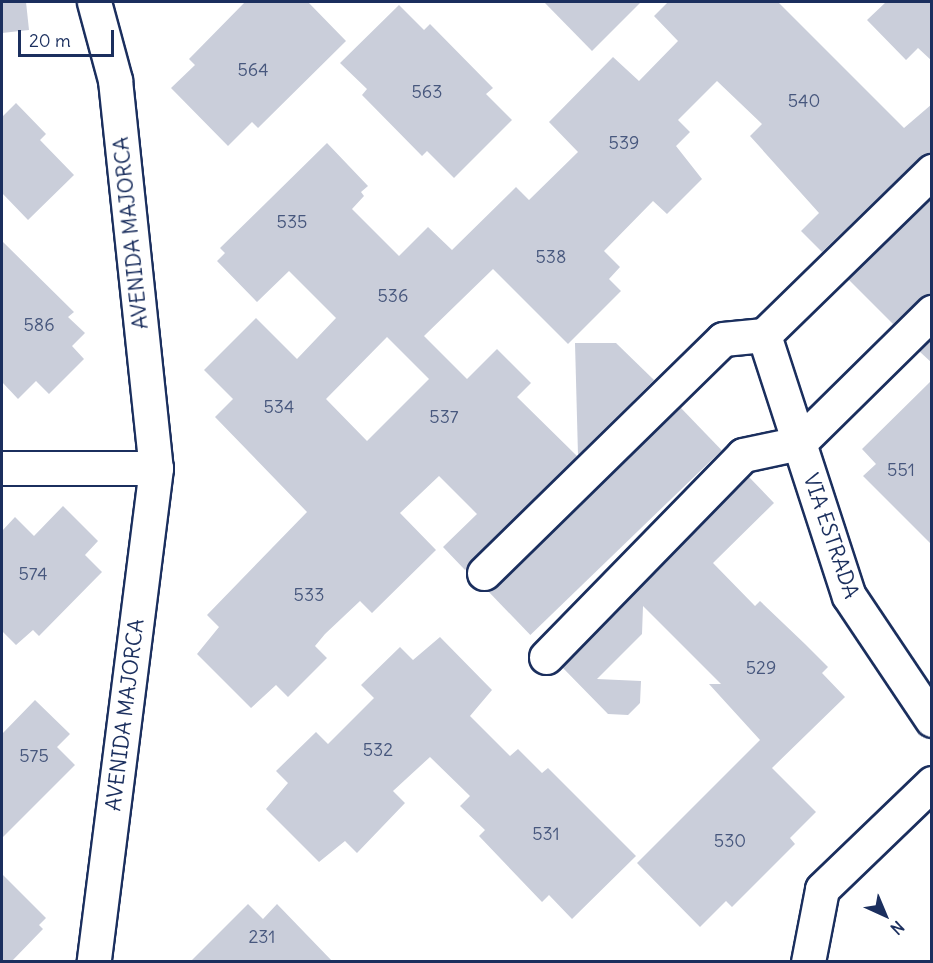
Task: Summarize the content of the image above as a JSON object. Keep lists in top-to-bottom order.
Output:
{
  "streets": {
    "street": ["AVENIDA MAJORCA", "VIA ESTRADA"]
  },
  "house_numbers": [
    "564",
    "563",
    "540",
    "539",
    "535",
    "538",
    "536",
    "586",
    "534",
    "537",
    "551",
    "574",
    "533",
    "529",
    "532",
    "575",
    "531",
    "530",
    "231"
  ],
  "scale_bar": "20 m",
  "north": "bottom right"
}
